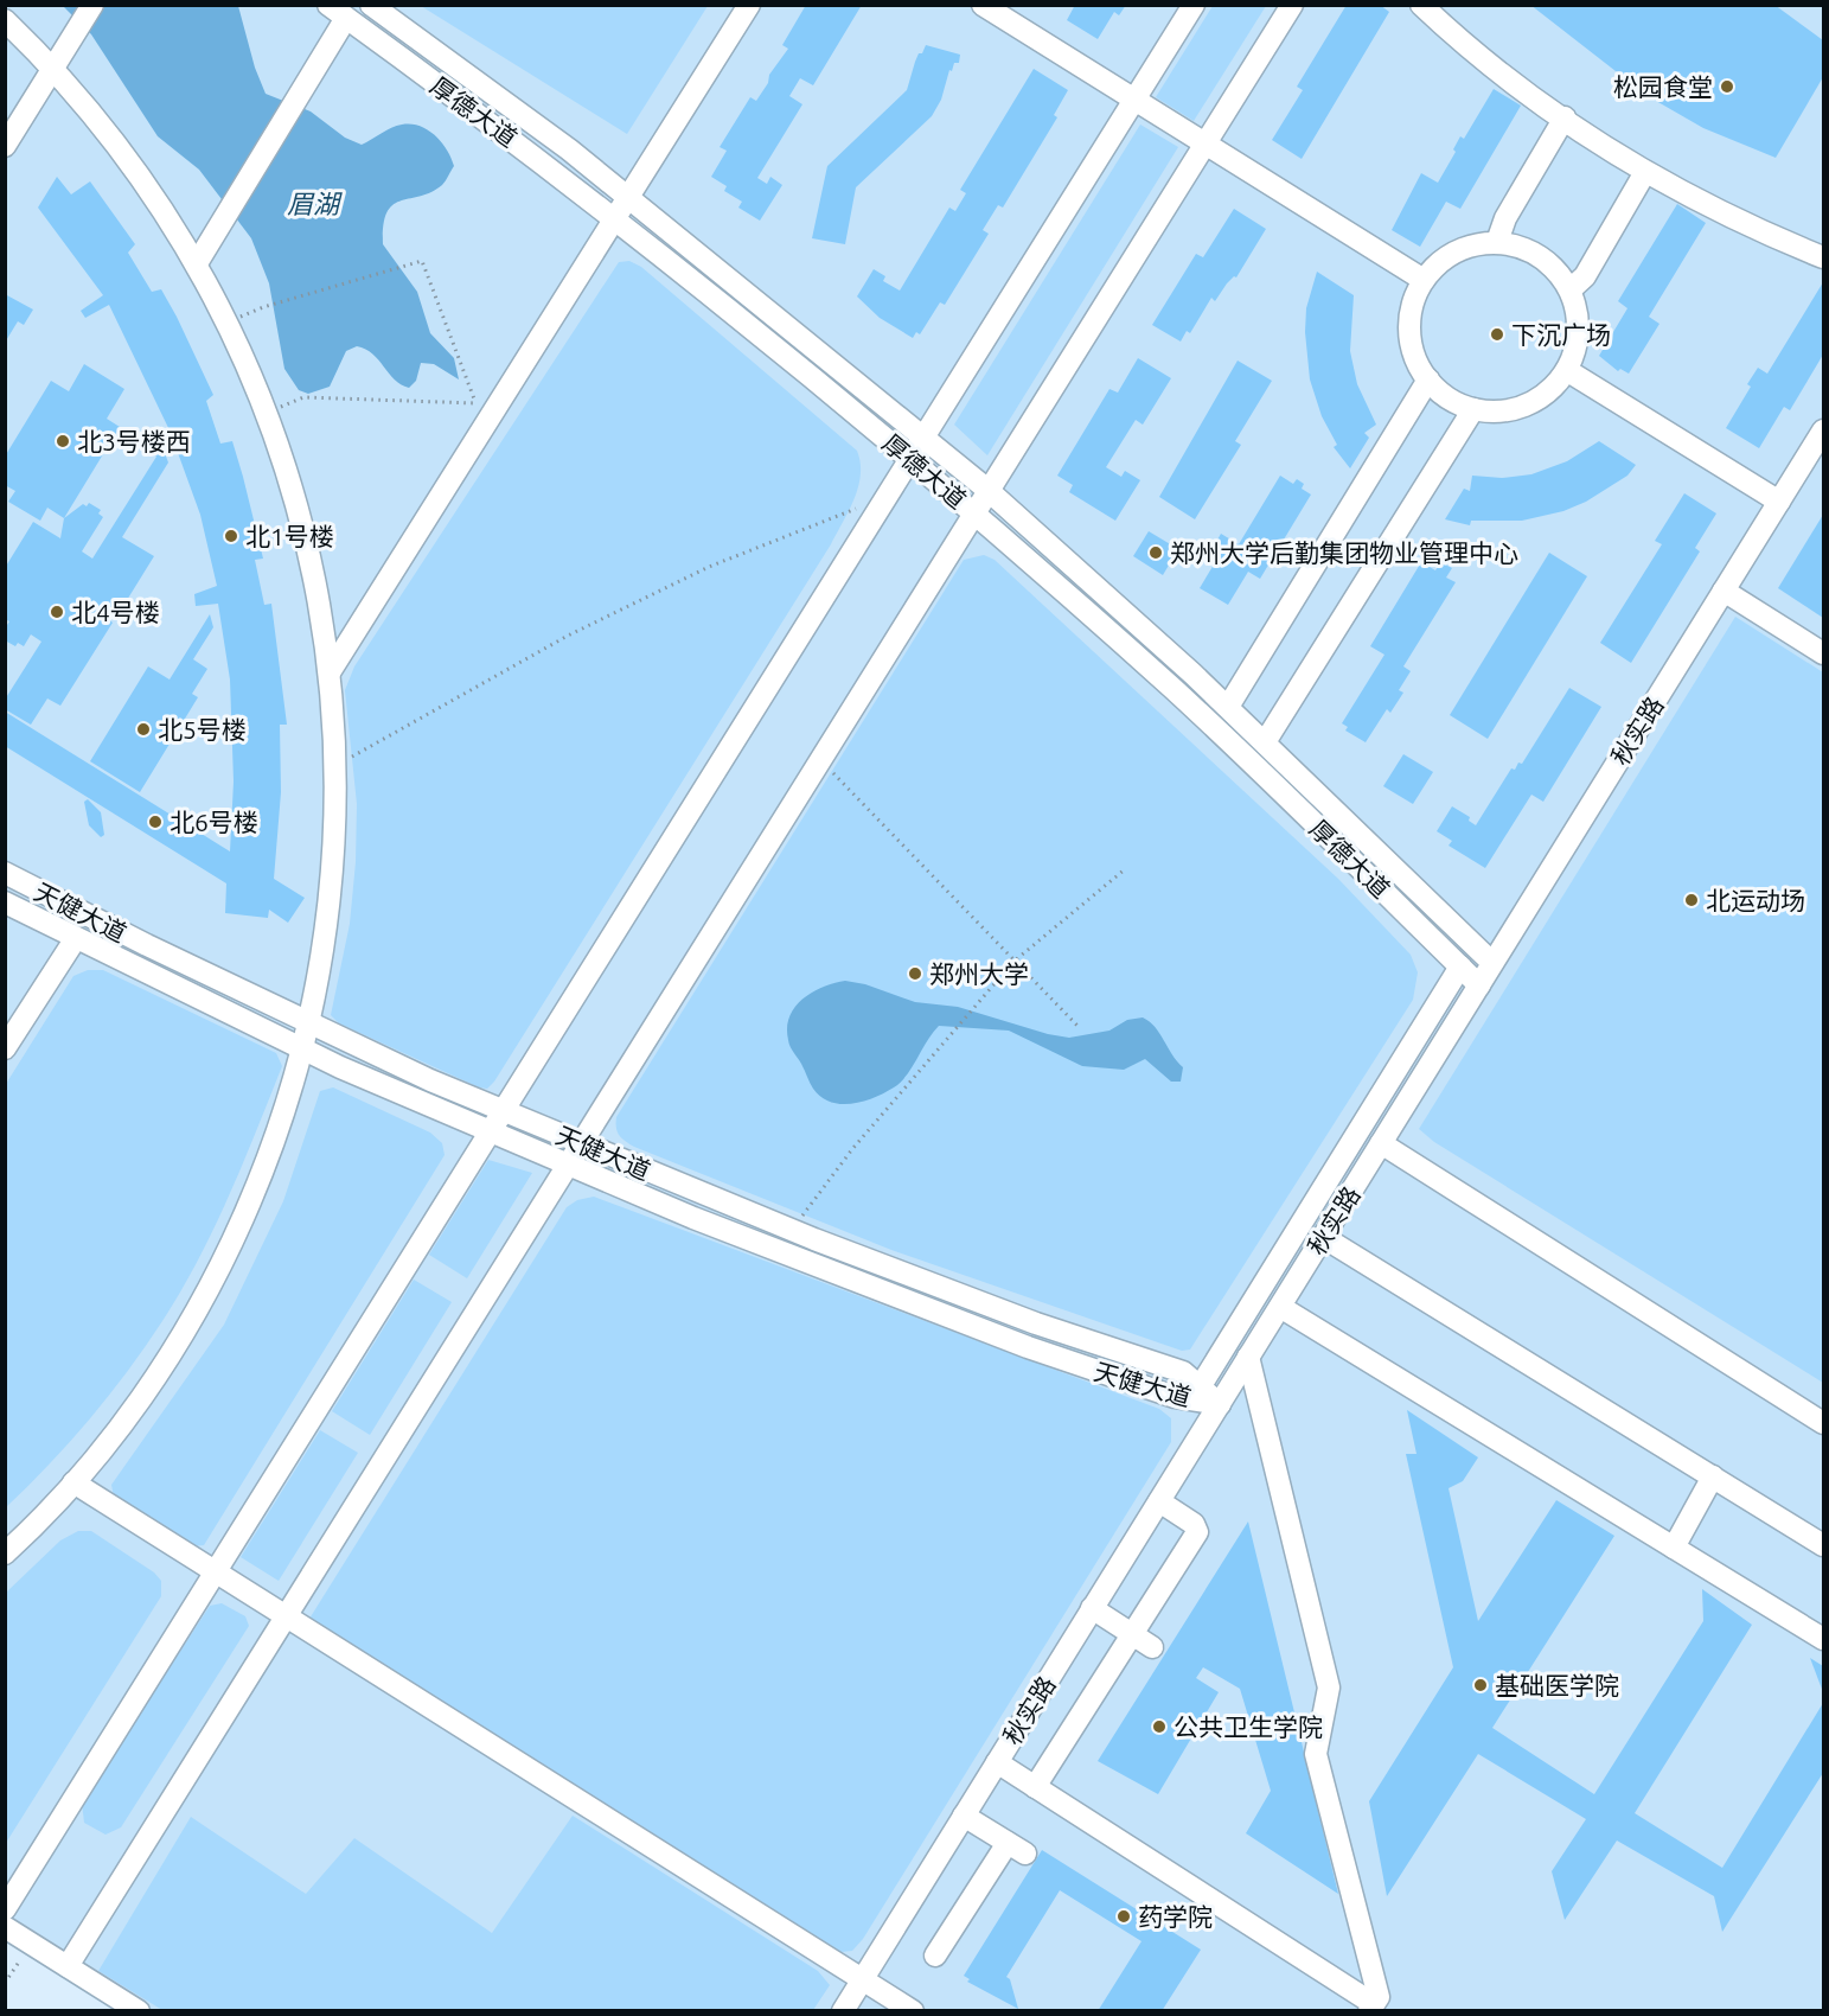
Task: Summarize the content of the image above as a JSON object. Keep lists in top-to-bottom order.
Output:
{
  "streets": {
    "lane": ["厚德大道", "秋实路", "天健大道"]
  },
  "crossings": [
    ["厚德大道", "秋实路"],
    ["秋实路", "天健大道"]
  ],
  "water": ["眉湖"],
  "places": [
    "松园食堂",
    "下沉广场",
    "北3号楼西",
    "北1号楼",
    "郑州大学后勤集团物业管理中心",
    "北4号楼",
    "北5号楼",
    "北6号楼",
    "北运动场",
    "郑州大学",
    "基础医学院",
    "公共卫生学院",
    "药学院"
  ]
}
